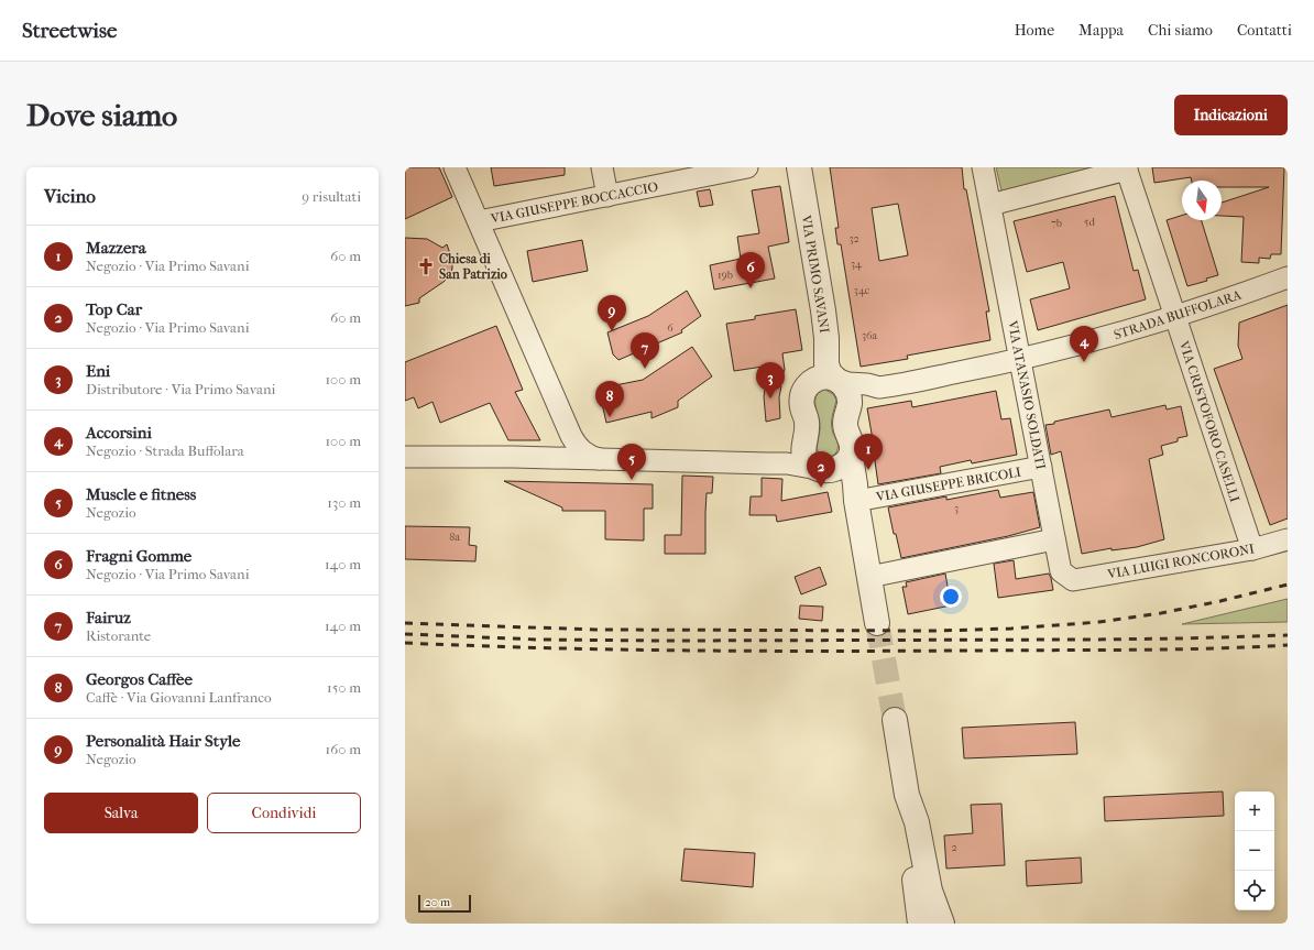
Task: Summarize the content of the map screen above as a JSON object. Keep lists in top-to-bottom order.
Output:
{
  "streets": {
    "street": [
      "VIA GIUSEPPE BOCCACCIO",
      "VIA PRIMO SAVANI",
      "STRADA BUFFOLARA",
      "VIA ATANASIO SOLDATI",
      "VIA CRISTOFORO CASELLI",
      "VIA GIUSEPPE BRICOLI",
      "VIA LUIGI RONCORONI"
    ]
  },
  "crossings": [
    ["VIA PRIMO SAVANI", "STRADA BUFFOLARA"],
    ["VIA PRIMO SAVANI", "VIA GIUSEPPE BRICOLI"],
    ["STRADA BUFFOLARA", "VIA ATANASIO SOLDATI"],
    ["STRADA BUFFOLARA", "VIA CRISTOFORO CASELLI"],
    ["VIA ATANASIO SOLDATI", "VIA GIUSEPPE BRICOLI"],
    ["VIA ATANASIO SOLDATI", "VIA LUIGI RONCORONI"],
    ["VIA CRISTOFORO CASELLI", "VIA LUIGI RONCORONI"]
  ],
  "places": {
    "church": ["Chiesa di San Patrizio"]
  },
  "house_numbers": [
    "5d",
    "7b",
    "32",
    "34",
    "19b",
    "34c",
    "6",
    "36a",
    "3",
    "8a",
    "2"
  ],
  "scale_bar": "20 m",
  "north": "bottom",
  "page": {
    "header": "Streetwise",
    "nav": [
      "Home",
      "Mappa",
      "Chi siamo",
      "Contatti"
    ],
    "buttons": [
      "Indicazioni",
      ["Salva", "Condividi"]
    ],
    "title": "Dove siamo",
    "heading": ["Vicino", "9 risultati"],
    "list": [
      {
        "mark": "1",
        "name": "Mazzera",
        "note": "Negozio · Via Primo Savani",
        "value": "60 m"
      },
      {
        "mark": "2",
        "name": "Top Car",
        "note": "Negozio · Via Primo Savani",
        "value": "60 m"
      },
      {
        "mark": "3",
        "name": "Eni",
        "note": "Distributore · Via Primo Savani",
        "value": "100 m"
      },
      {
        "mark": "4",
        "name": "Accorsini",
        "note": "Negozio · Strada Buffolara",
        "value": "100 m"
      },
      {
        "mark": "5",
        "name": "Muscle e fitness",
        "note": "Negozio",
        "value": "130 m"
      },
      {
        "mark": "6",
        "name": "Fragni Gomme",
        "note": "Negozio · Via Primo Savani",
        "value": "140 m"
      },
      {
        "mark": "7",
        "name": "Fairuz",
        "note": "Ristorante",
        "value": "140 m"
      },
      {
        "mark": "8",
        "name": "Georgos Caffee",
        "note": "Caffè · Via Giovanni Lanfranco",
        "value": "150 m"
      },
      {
        "mark": "9",
        "name": "Personalità Hair Style",
        "note": "Negozio",
        "value": "160 m"
      }
    ],
    "pins": [
      "6",
      "9",
      "4",
      "7",
      "3",
      "8",
      "1",
      "5",
      "2"
    ],
    "map_buttons": ["+", "−"],
    "scale": "20 m"
  }
}
